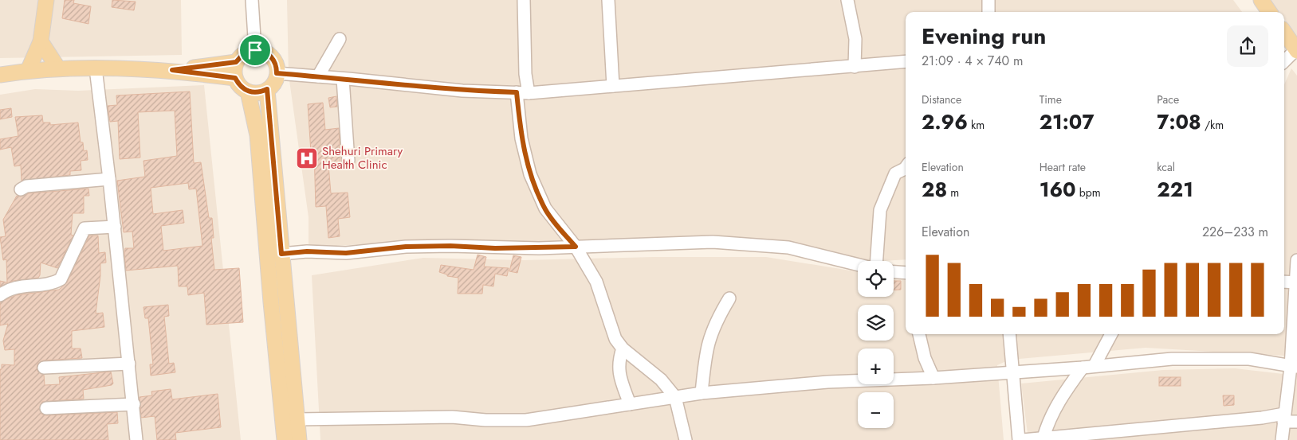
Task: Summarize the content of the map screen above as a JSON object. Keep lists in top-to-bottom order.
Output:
{
  "places": {
    "hospital": ["Shehuri Primary Health Clinic"]
  },
  "page": {
    "heading": ["Evening run", "21:09 · 4 × 740 m"],
    "stats": [
      ["Distance", "2.96 km"],
      ["Time", "21:07"],
      ["Pace", "7:08 /km"],
      ["Elevation", "28 m"],
      ["Heart rate", "160 bpm"],
      ["kcal", "221"]
    ],
    "chart": ["Elevation", "226–233 m"],
    "map_buttons": ["+", "−"]
  }
}
